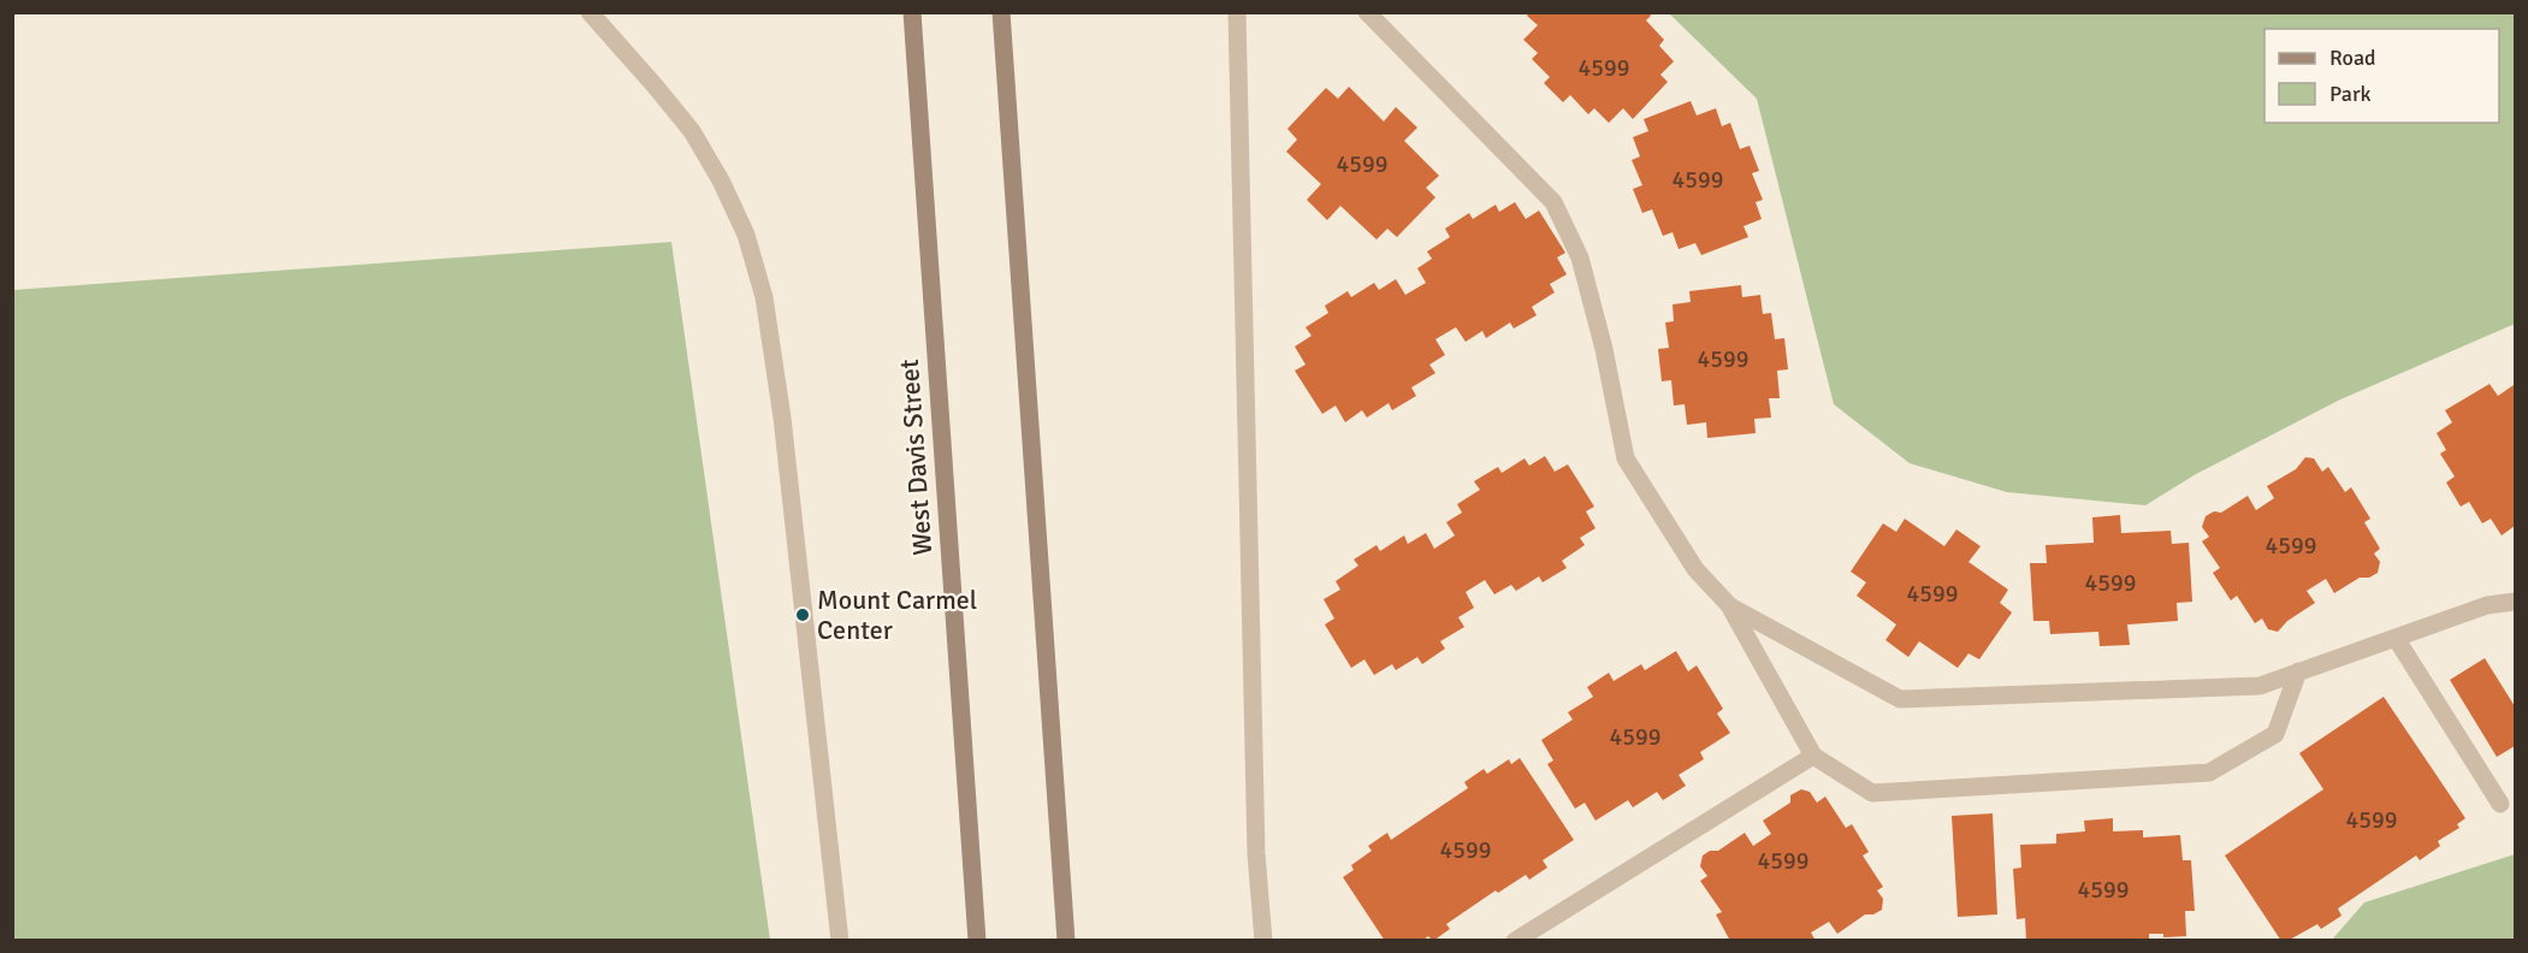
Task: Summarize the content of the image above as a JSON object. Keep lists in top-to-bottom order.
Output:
{
  "streets": {
    "main road": ["West Davis Street"]
  },
  "places": ["Mount Carmel Center"],
  "house_numbers": [
    "4599",
    "4599",
    "4599",
    "4599",
    "4599",
    "4599",
    "4599",
    "4599",
    "4599",
    "4599",
    "4599",
    "4599"
  ],
  "legend": ["Road", "Park"]
}
